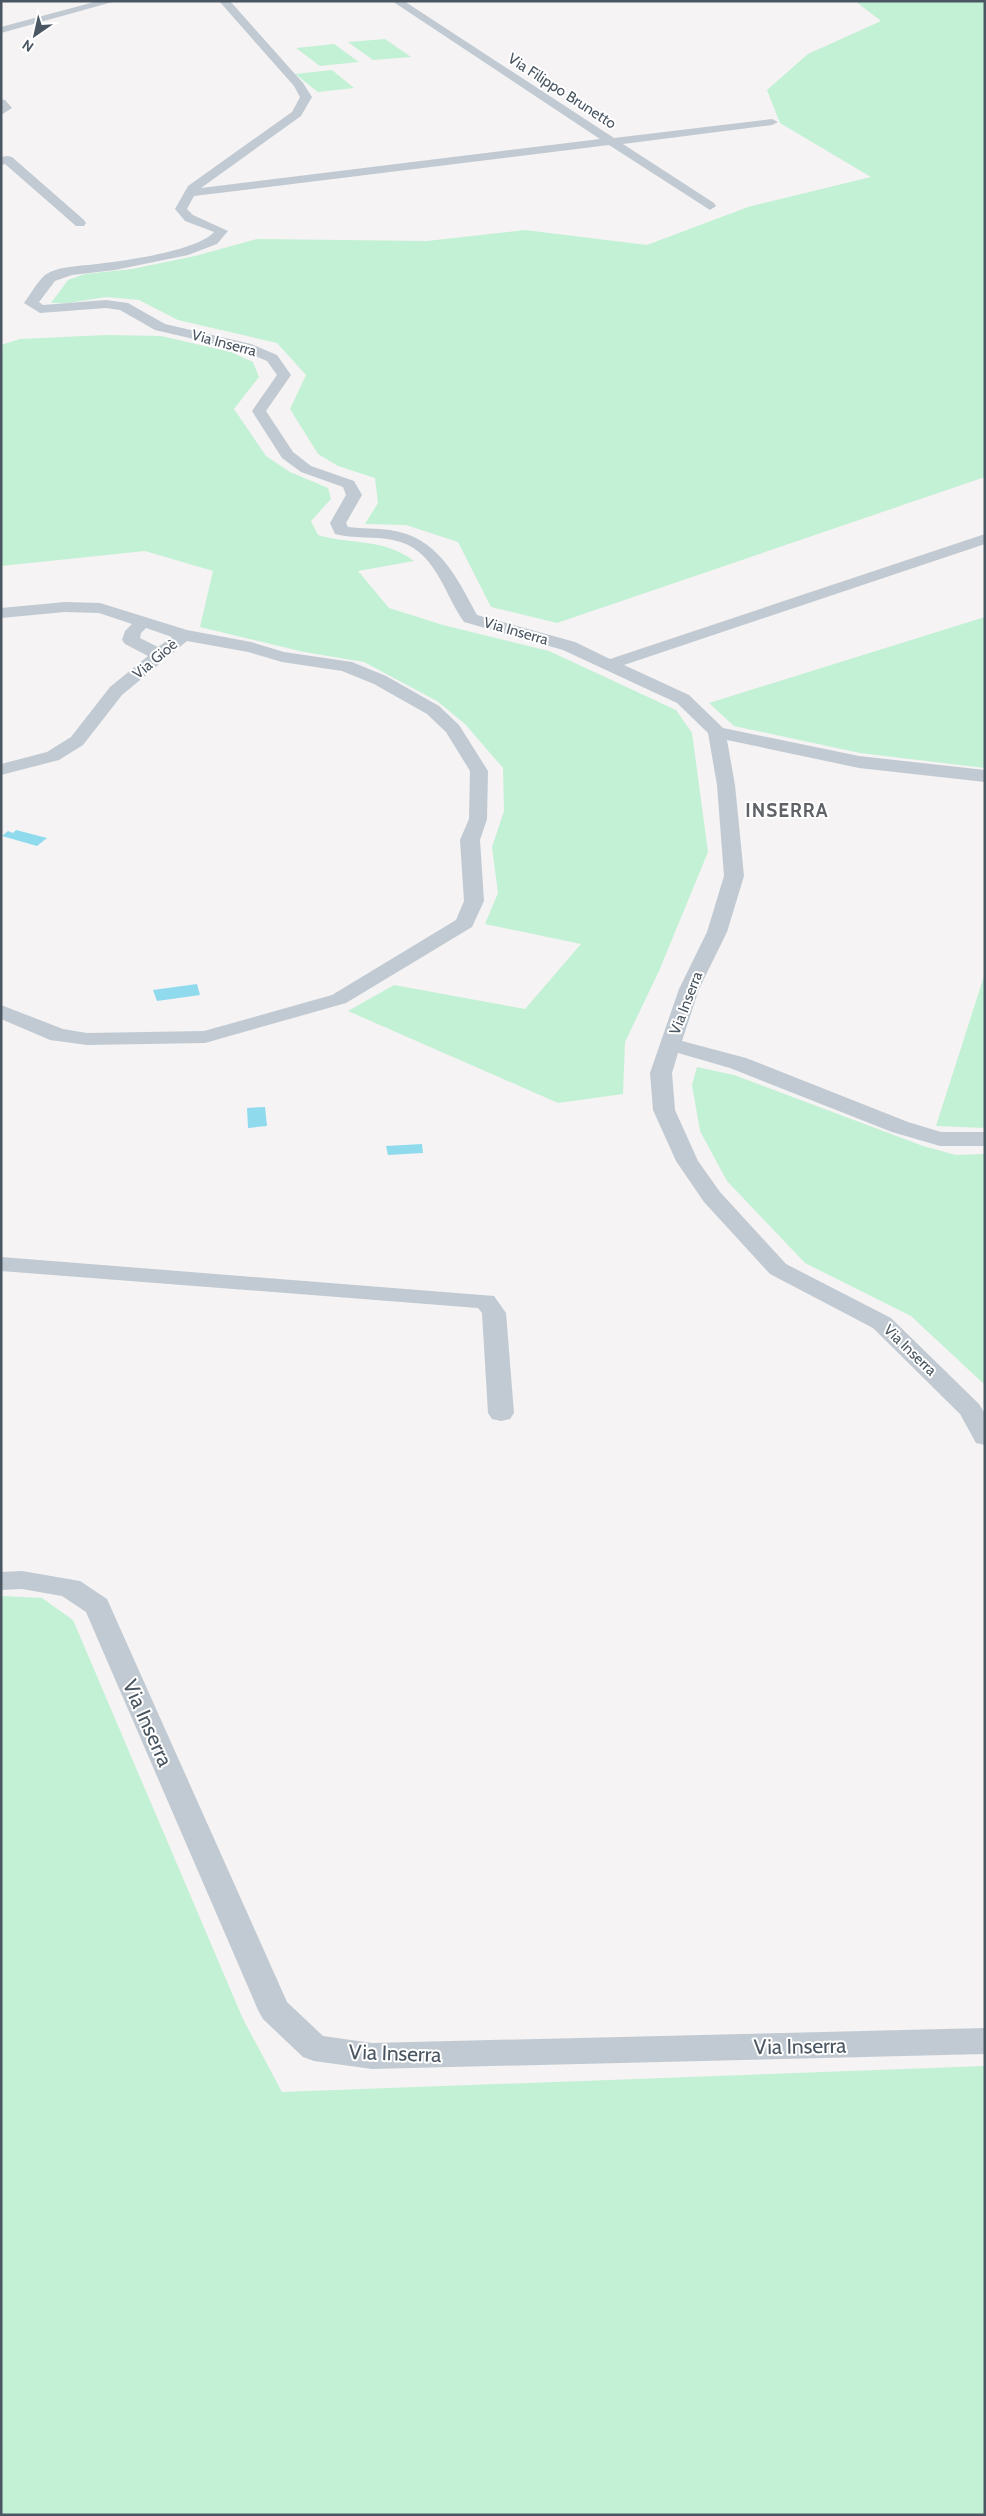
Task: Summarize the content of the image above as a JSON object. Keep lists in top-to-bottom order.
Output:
{
  "streets": {
    "street": ["Via Filippo Brunetto", "Via Inserra", "Via Gioè"]
  },
  "districts": ["INSERRA"],
  "north": "bottom left"
}
